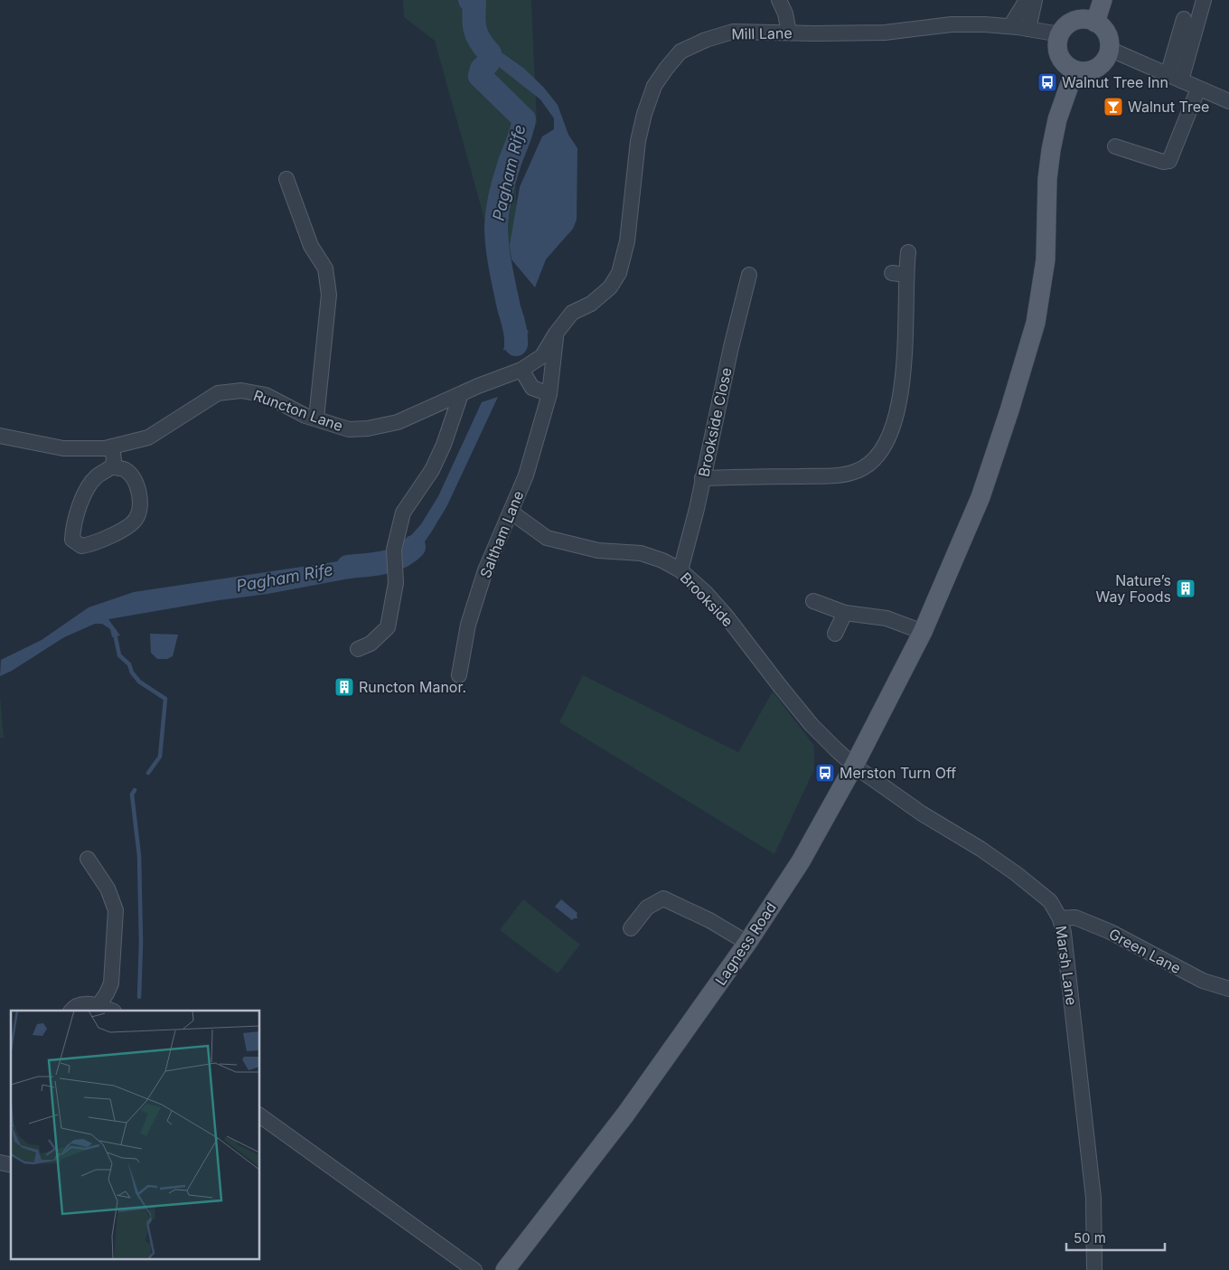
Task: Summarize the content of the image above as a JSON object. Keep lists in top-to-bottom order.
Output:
{
  "streets": {
    "main road": ["Lagness Road"],
    "street": [
      "Mill Lane",
      "Runcton Lane",
      "Brookside Close",
      "Saltham Lane",
      "Brookside",
      "Green Lane",
      "Marsh Lane"
    ]
  },
  "crossings": [
    ["Mill Lane", "Runcton Lane"],
    ["Mill Lane", "Saltham Lane"],
    ["Mill Lane", "Lagness Road"],
    ["Brookside Close", "Brookside"],
    ["Saltham Lane", "Brookside"],
    ["Brookside", "Lagness Road"],
    ["Brookside", "Marsh Lane"],
    ["Lagness Road", "Marsh Lane"],
    ["Green Lane", "Marsh Lane"]
  ],
  "water": ["Pagham Rife"],
  "places": {
    "bus stop": ["Walnut Tree Inn", "Merston Turn Off"],
    "bar": ["Walnut Tree"],
    "building": ["Nature’s Way Foods", "Runcton Manor."]
  },
  "scale_bar": "50 m"
}
